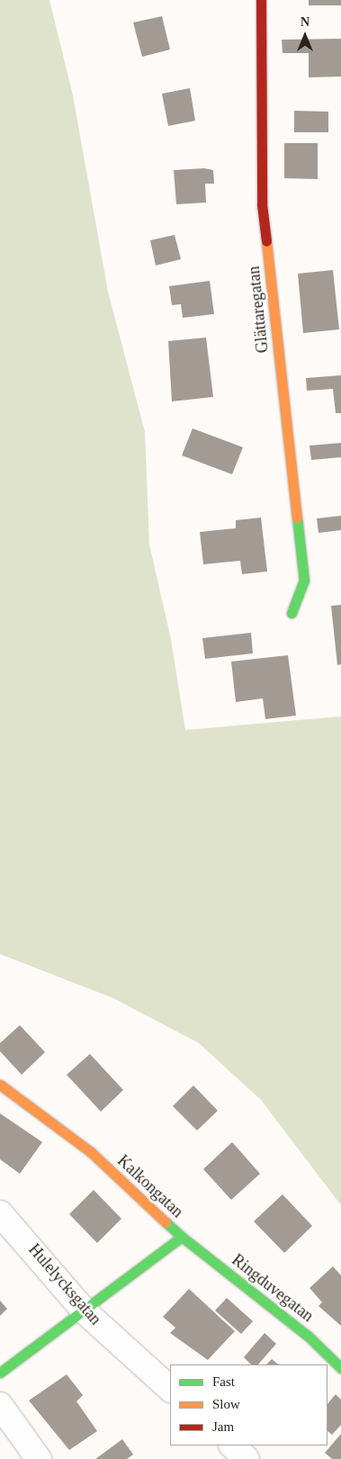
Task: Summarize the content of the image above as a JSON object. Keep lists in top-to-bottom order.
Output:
{
  "streets": {
    "street": [
      "Glättaregatan",
      "Kalkongatan",
      "Hulelycksgatan",
      "Ringduvegatan"
    ]
  },
  "crossings": [
    ["Kalkongatan", "Hulelycksgatan"],
    ["Kalkongatan", "Ringduvegatan"]
  ],
  "legend": ["Fast", "Slow", "Jam"],
  "north": "top"
}
